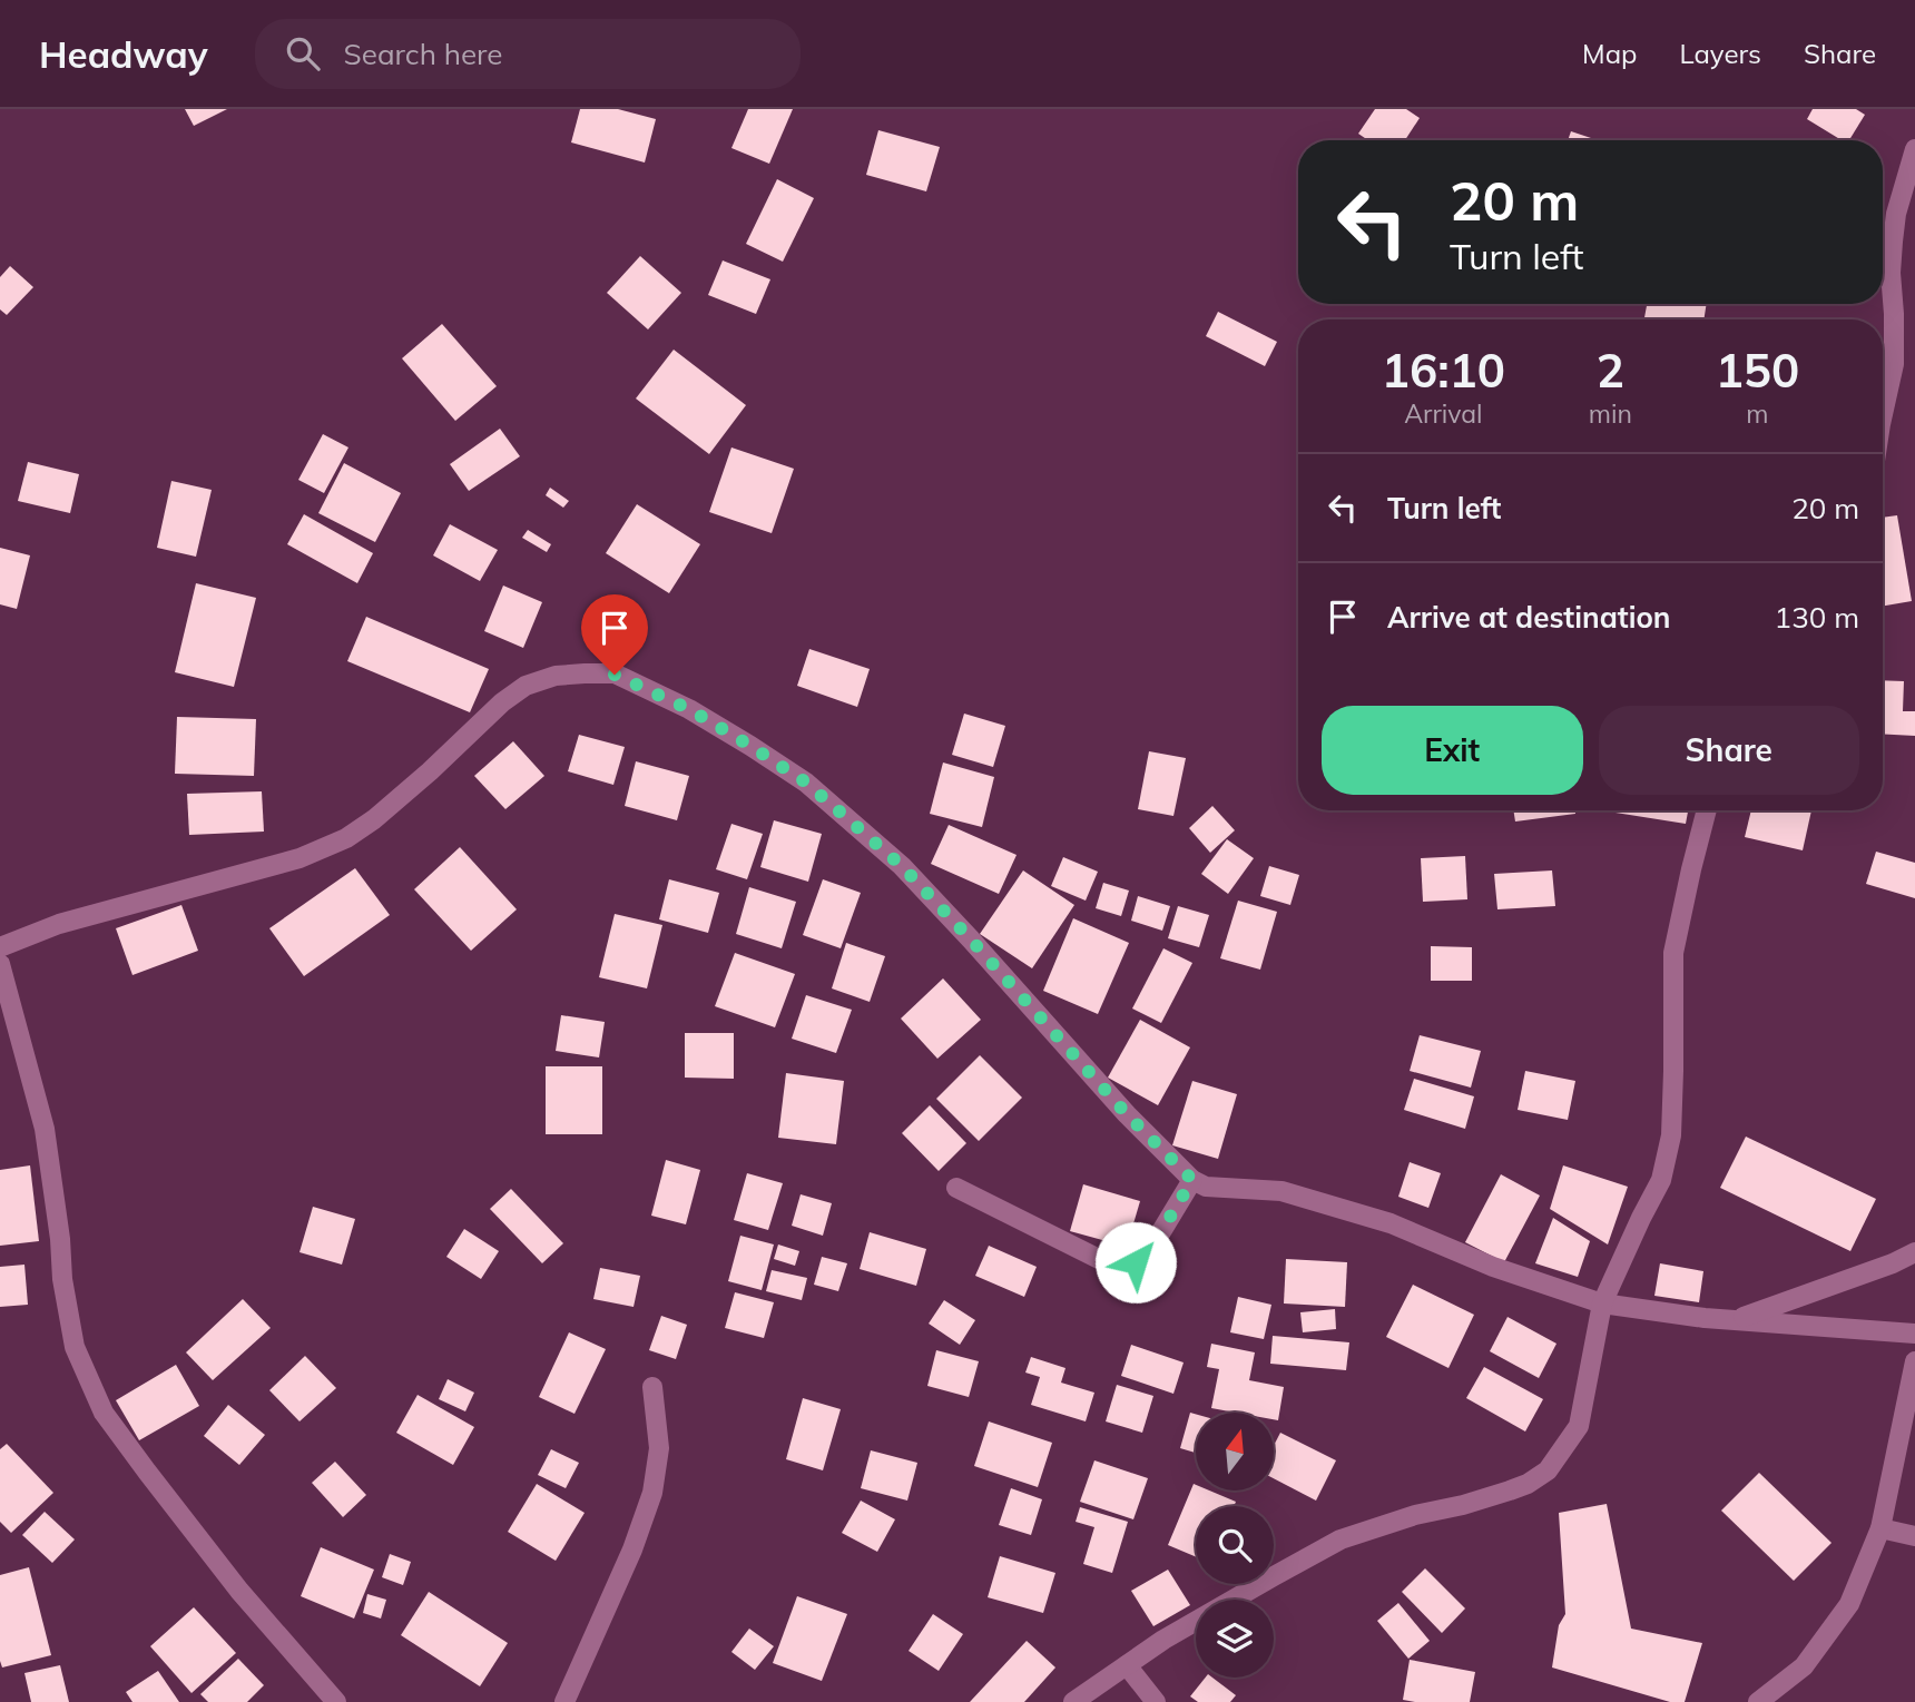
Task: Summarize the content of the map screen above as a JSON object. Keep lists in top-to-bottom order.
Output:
{
  "north": "top",
  "page": {
    "header": "Headway",
    "search": "Search here",
    "nav": ["Map", "Layers", "Share"],
    "turn": ["20 m", "Turn left"],
    "eta": [
      "16:10",
      "Arrival",
      "2",
      "min",
      "150",
      "m"
    ],
    "list": [
      {
        "name": "Turn left",
        "value": "20 m"
      },
      {
        "name": "Arrive at destination",
        "value": "130 m"
      }
    ],
    "buttons": ["Exit", "Share"]
  }
}
